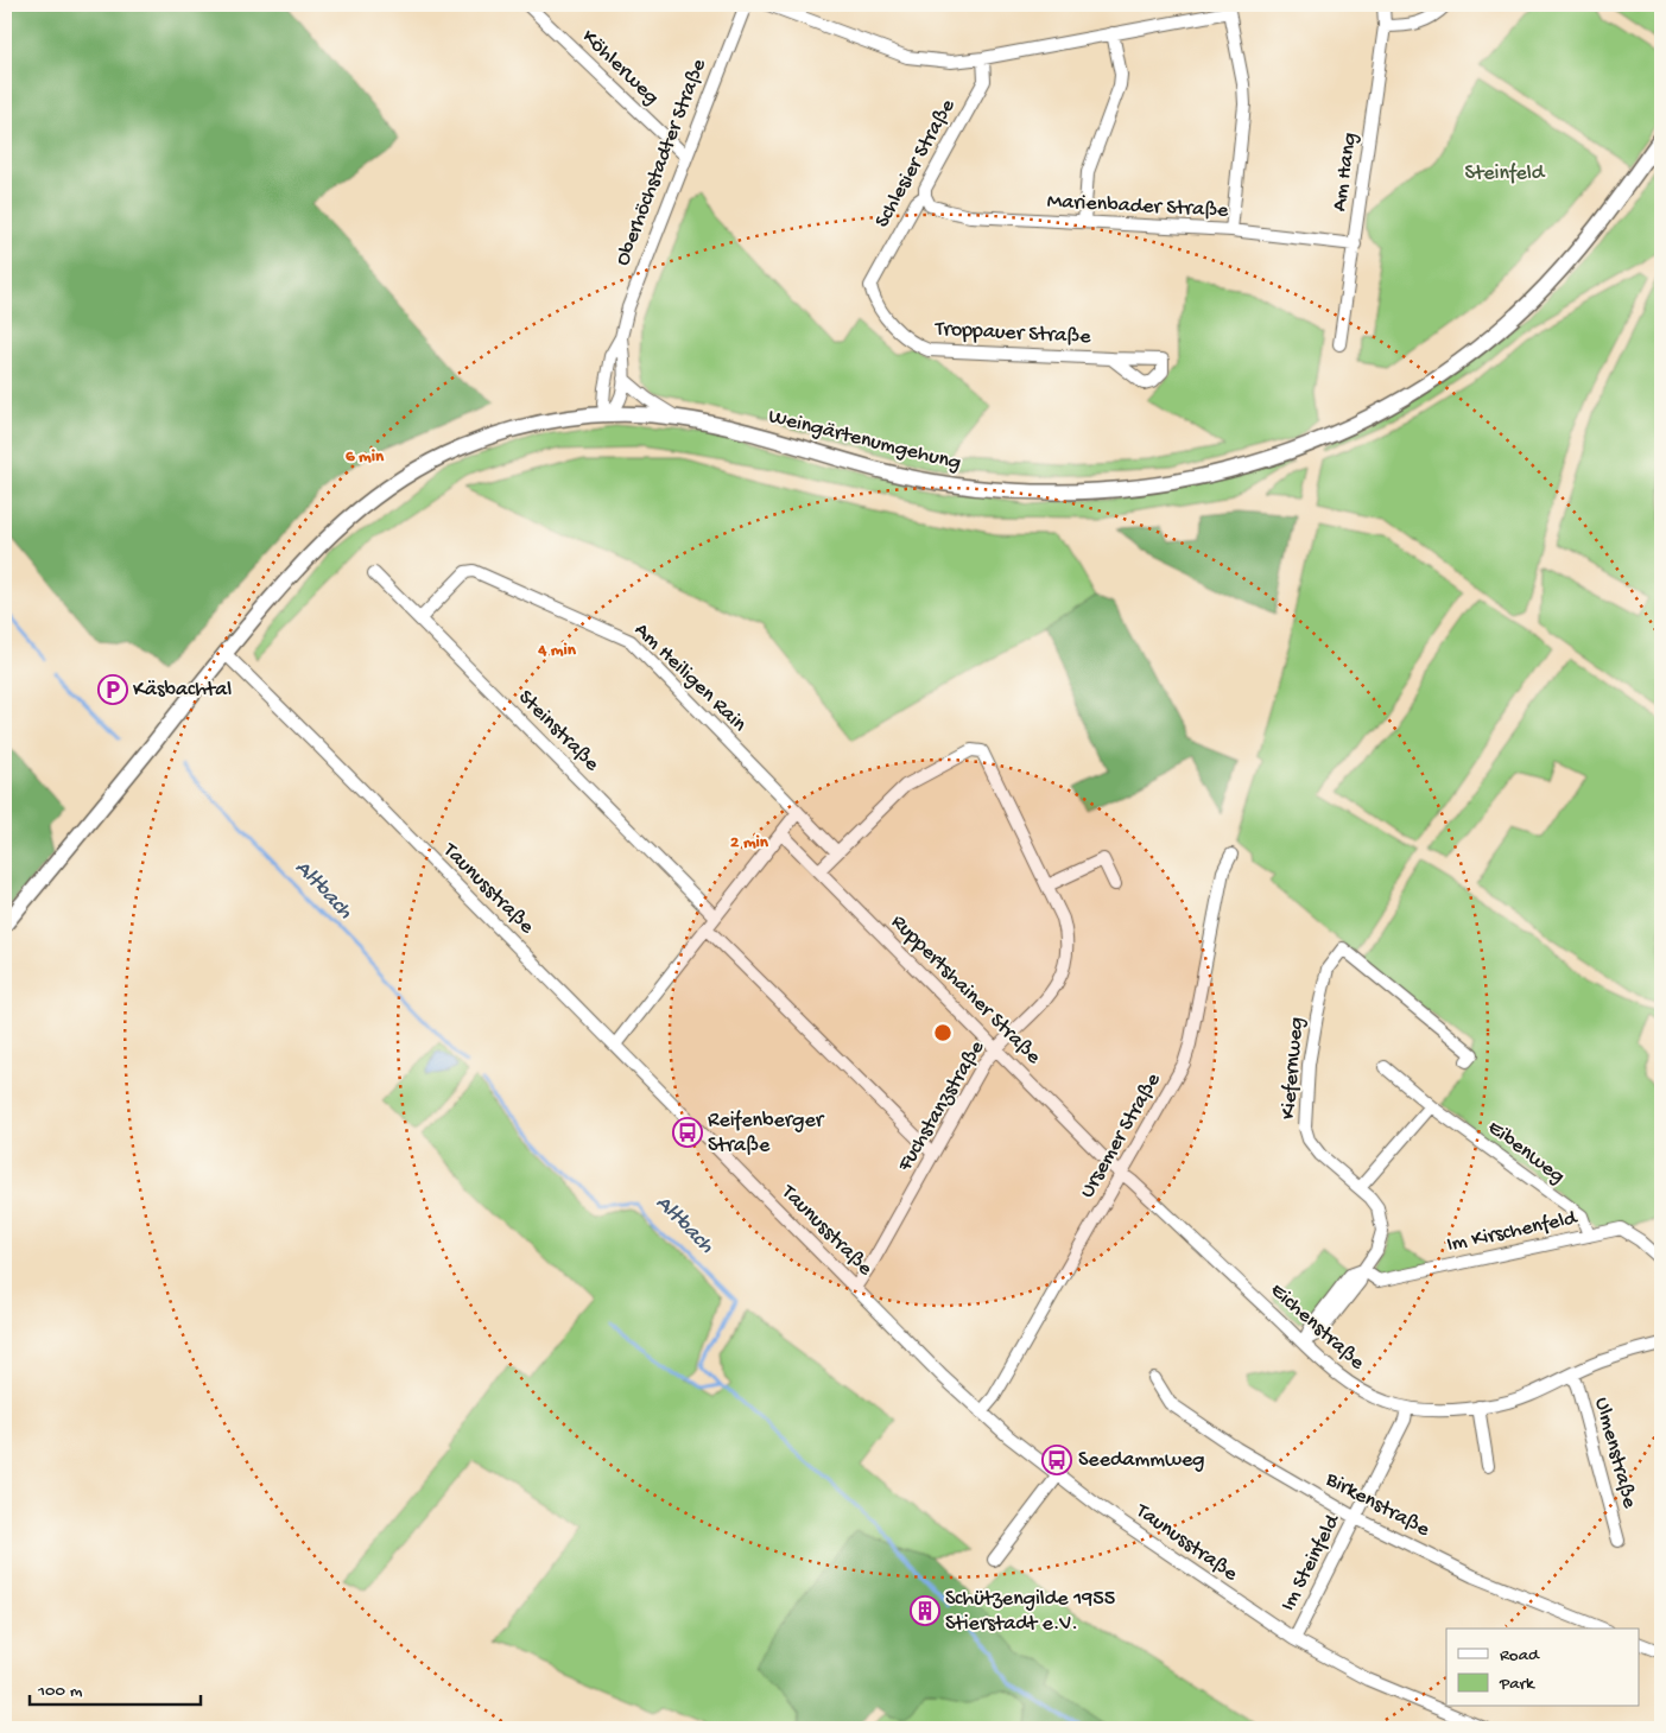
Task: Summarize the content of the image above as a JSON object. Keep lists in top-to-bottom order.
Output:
{
  "streets": {
    "main road": ["Weingärtenumgehung"],
    "street": [
      "Köhlerweg",
      "Oberhöchstadter Straße",
      "Schlesier Straße",
      "Am Hang",
      "Marienbader Straße",
      "Troppauer Straße",
      "Am Heiligen Rain",
      "Steinstraße",
      "Taunusstraße",
      "Ruppertshainer Straße",
      "Kiefernweg",
      "Fuchstanzstraße",
      "Ursemer Straße",
      "Eibenweg",
      "Im Kirschenfeld",
      "Eichenstraße",
      "Ulmenstraße",
      "Birkenstraße",
      "Im Steinfeld"
    ]
  },
  "crossings": [
    ["Köhlerweg", "Oberhöchstadter Straße"],
    ["Oberhöchstadter Straße", "Weingärtenumgehung"],
    ["Schlesier Straße", "Marienbader Straße"],
    ["Schlesier Straße", "Troppauer Straße"],
    ["Am Hang", "Marienbader Straße"],
    ["Am Heiligen Rain", "Steinstraße"],
    ["Taunusstraße", "Fuchstanzstraße"],
    ["Taunusstraße", "Ursemer Straße"],
    ["Taunusstraße", "Im Steinfeld"],
    ["Ruppertshainer Straße", "Fuchstanzstraße"],
    ["Ruppertshainer Straße", "Ursemer Straße"],
    ["Ruppertshainer Straße", "Eichenstraße"],
    ["Kiefernweg", "Im Kirschenfeld"],
    ["Kiefernweg", "Eichenstraße"],
    ["Ursemer Straße", "Eichenstraße"],
    ["Eibenweg", "Im Kirschenfeld"],
    ["Eichenstraße", "Ulmenstraße"],
    ["Eichenstraße", "Im Steinfeld"],
    ["Birkenstraße", "Im Steinfeld"]
  ],
  "water": ["Altbach"],
  "parks": ["Steinfeld"],
  "places": {
    "parking": ["Käsbachtal"],
    "bus stop": ["Reifenberger Straße", "Seedammweg"],
    "building": ["Schützengilde 1955 Stierstadt e.V."]
  },
  "legend": ["Road", "Park"],
  "scale_bar": "100 m",
  "rings": ["6 min", "4 min", "2 min"]
}
